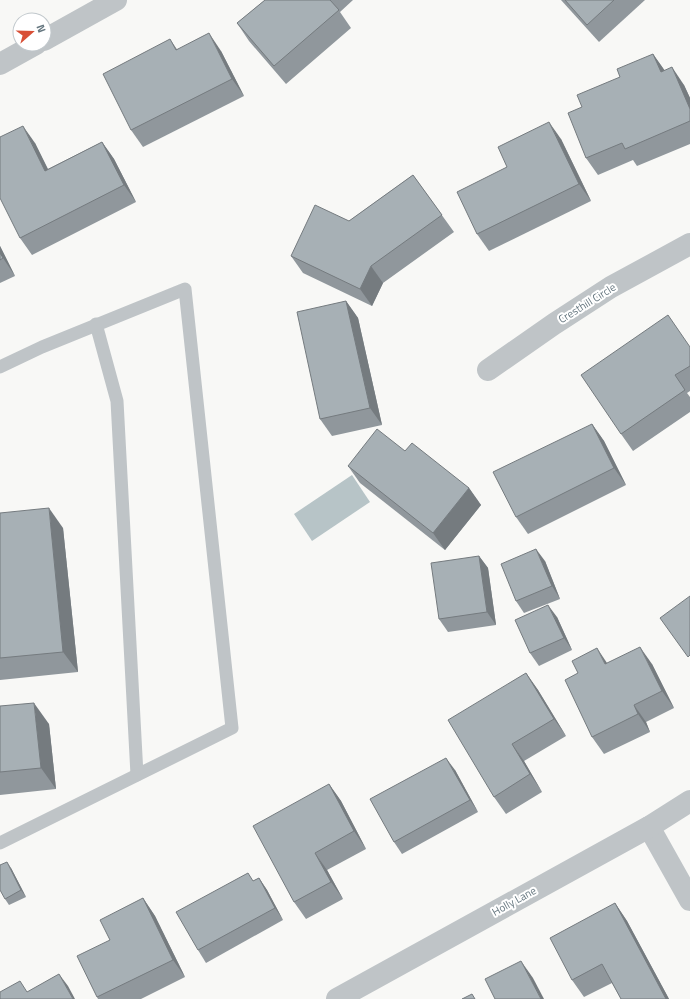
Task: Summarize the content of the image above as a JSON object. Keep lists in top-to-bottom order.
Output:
{
  "streets": {
    "street": ["Cresthill Circle", "Holly Lane"]
  },
  "north": "right"
}
